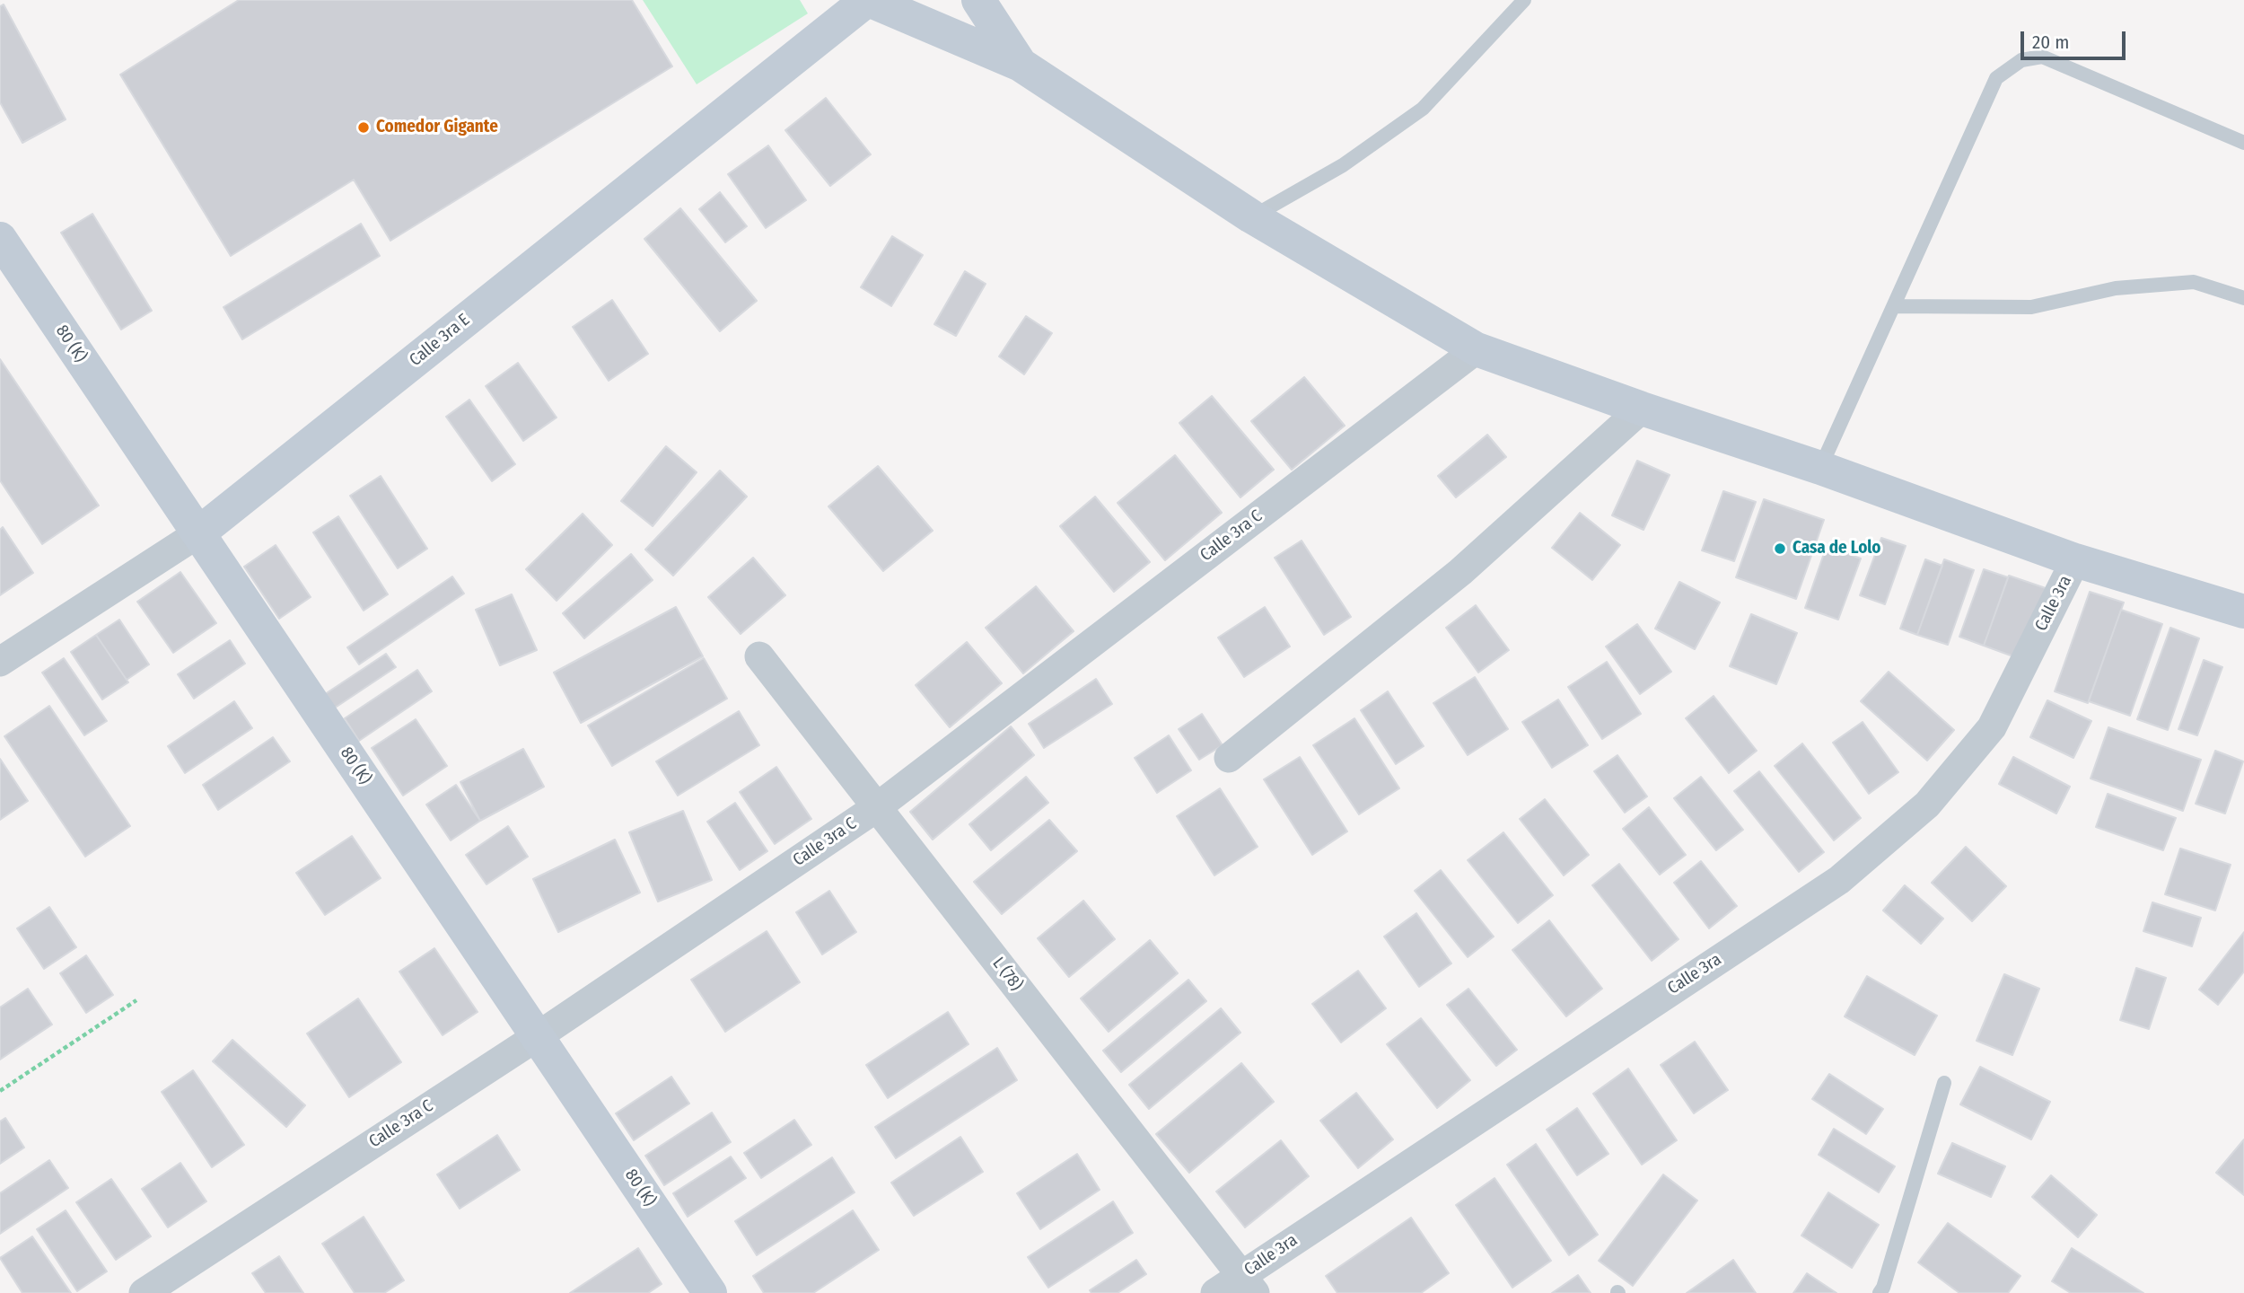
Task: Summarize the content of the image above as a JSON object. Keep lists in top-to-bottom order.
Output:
{
  "streets": {
    "street": [
      "Calle 3ra E",
      "80 (K)",
      "Calle 3ra C",
      "Calle 3ra",
      "L (78)"
    ]
  },
  "crossings": [
    ["Calle 3ra E", "80 (K)"],
    ["80 (K)", "Calle 3ra C"],
    ["Calle 3ra C", "L (78)"],
    ["Calle 3ra", "L (78)"]
  ],
  "places": ["Comedor Gigante", "Casa de Lolo"],
  "scale_bar": "20 m"
}
